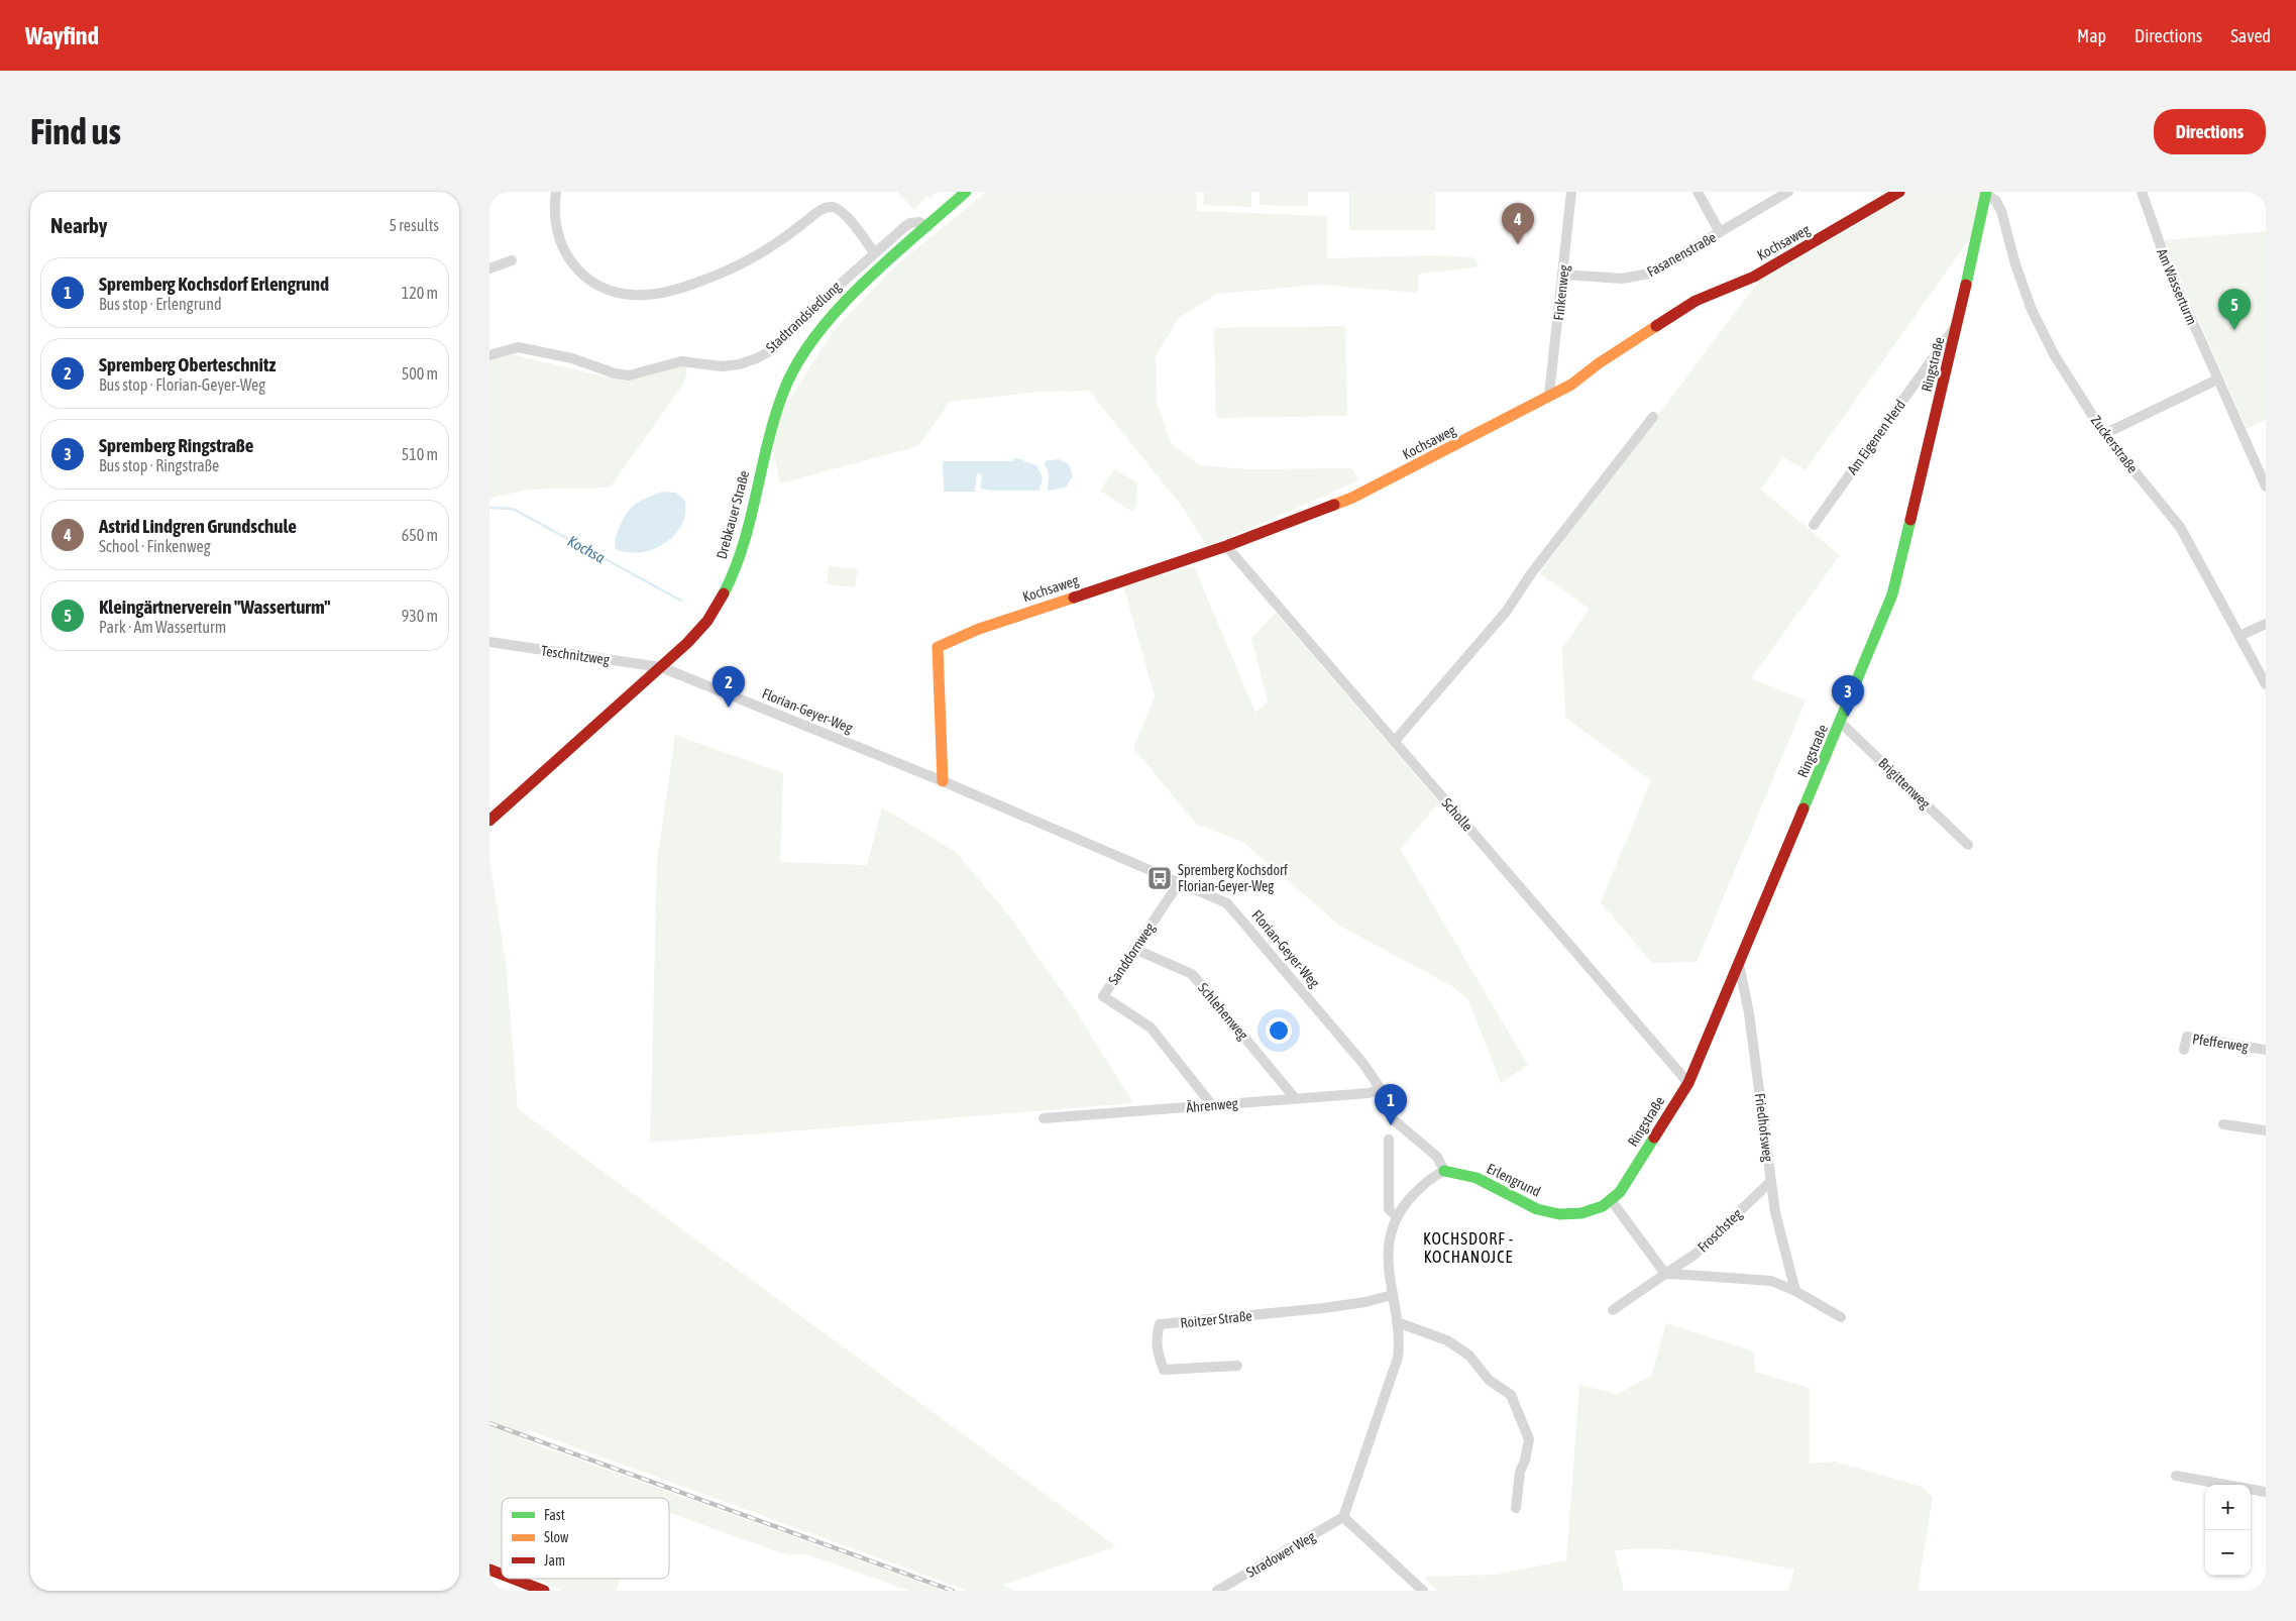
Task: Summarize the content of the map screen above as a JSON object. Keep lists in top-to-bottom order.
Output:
{
  "streets": {
    "street": [
      "Kochsaweg",
      "Fasanenstraße",
      "Am Wasserturm",
      "Finkenweg",
      "Stadtrandsiedlung",
      "Ringstraße",
      "Am Eigenen Herd",
      "Zuckerstraße",
      "Drebkauer Straße",
      "Teschnitzweg",
      "Florian-Geyer-Weg",
      "Brigittenweg",
      "Scholle",
      "Sanddornweg",
      "Schlehenweg",
      "Pfefferweg",
      "Ährenweg",
      "Friedhofsweg",
      "Erlengrund",
      "Froschsteg",
      "Roitzer Straße",
      "Stradower Weg"
    ]
  },
  "crossings": [
    ["Kochsaweg", "Finkenweg"],
    ["Kochsaweg", "Florian-Geyer-Weg"],
    ["Kochsaweg", "Scholle"],
    ["Fasanenstraße", "Finkenweg"],
    ["Stadtrandsiedlung", "Drebkauer Straße"],
    ["Ringstraße", "Am Eigenen Herd"],
    ["Ringstraße", "Zuckerstraße"],
    ["Ringstraße", "Brigittenweg"],
    ["Ringstraße", "Scholle"],
    ["Ringstraße", "Friedhofsweg"],
    ["Ringstraße", "Erlengrund"],
    ["Drebkauer Straße", "Teschnitzweg"],
    ["Drebkauer Straße", "Florian-Geyer-Weg"],
    ["Teschnitzweg", "Florian-Geyer-Weg"],
    ["Florian-Geyer-Weg", "Sanddornweg"],
    ["Florian-Geyer-Weg", "Ährenweg"],
    ["Florian-Geyer-Weg", "Erlengrund"],
    ["Sanddornweg", "Schlehenweg"],
    ["Sanddornweg", "Ährenweg"],
    ["Schlehenweg", "Ährenweg"],
    ["Friedhofsweg", "Froschsteg"]
  ],
  "districts": ["KOCHSDORF - KOCHANOJCE"],
  "water": ["Kochsa"],
  "places": {
    "bus stop": ["Spremberg Kochsdorf Florian-Geyer-Weg"]
  },
  "legend": ["Fast", "Slow", "Jam"],
  "page": {
    "header": "Wayfind",
    "nav": ["Map", "Directions", "Saved"],
    "buttons": "Directions",
    "title": "Find us",
    "heading": ["Nearby", "5 results"],
    "pins": [
      "4",
      "5",
      "2",
      "3",
      "1"
    ],
    "list": [
      {
        "mark": "1",
        "name": "Spremberg Kochsdorf Erlengrund",
        "note": "Bus stop · Erlengrund",
        "value": "120 m"
      },
      {
        "mark": "2",
        "name": "Spremberg Oberteschnitz",
        "note": "Bus stop · Florian-Geyer-Weg",
        "value": "500 m"
      },
      {
        "mark": "3",
        "name": "Spremberg Ringstraße",
        "note": "Bus stop · Ringstraße",
        "value": "510 m"
      },
      {
        "mark": "4",
        "name": "Astrid Lindgren Grundschule",
        "note": "School · Finkenweg",
        "value": "650 m"
      },
      {
        "mark": "5",
        "name": "Kleingärtnerverein \"Wasserturm\"",
        "note": "Park · Am Wasserturm",
        "value": "930 m"
      }
    ],
    "map_buttons": ["+", "−"]
  }
}
